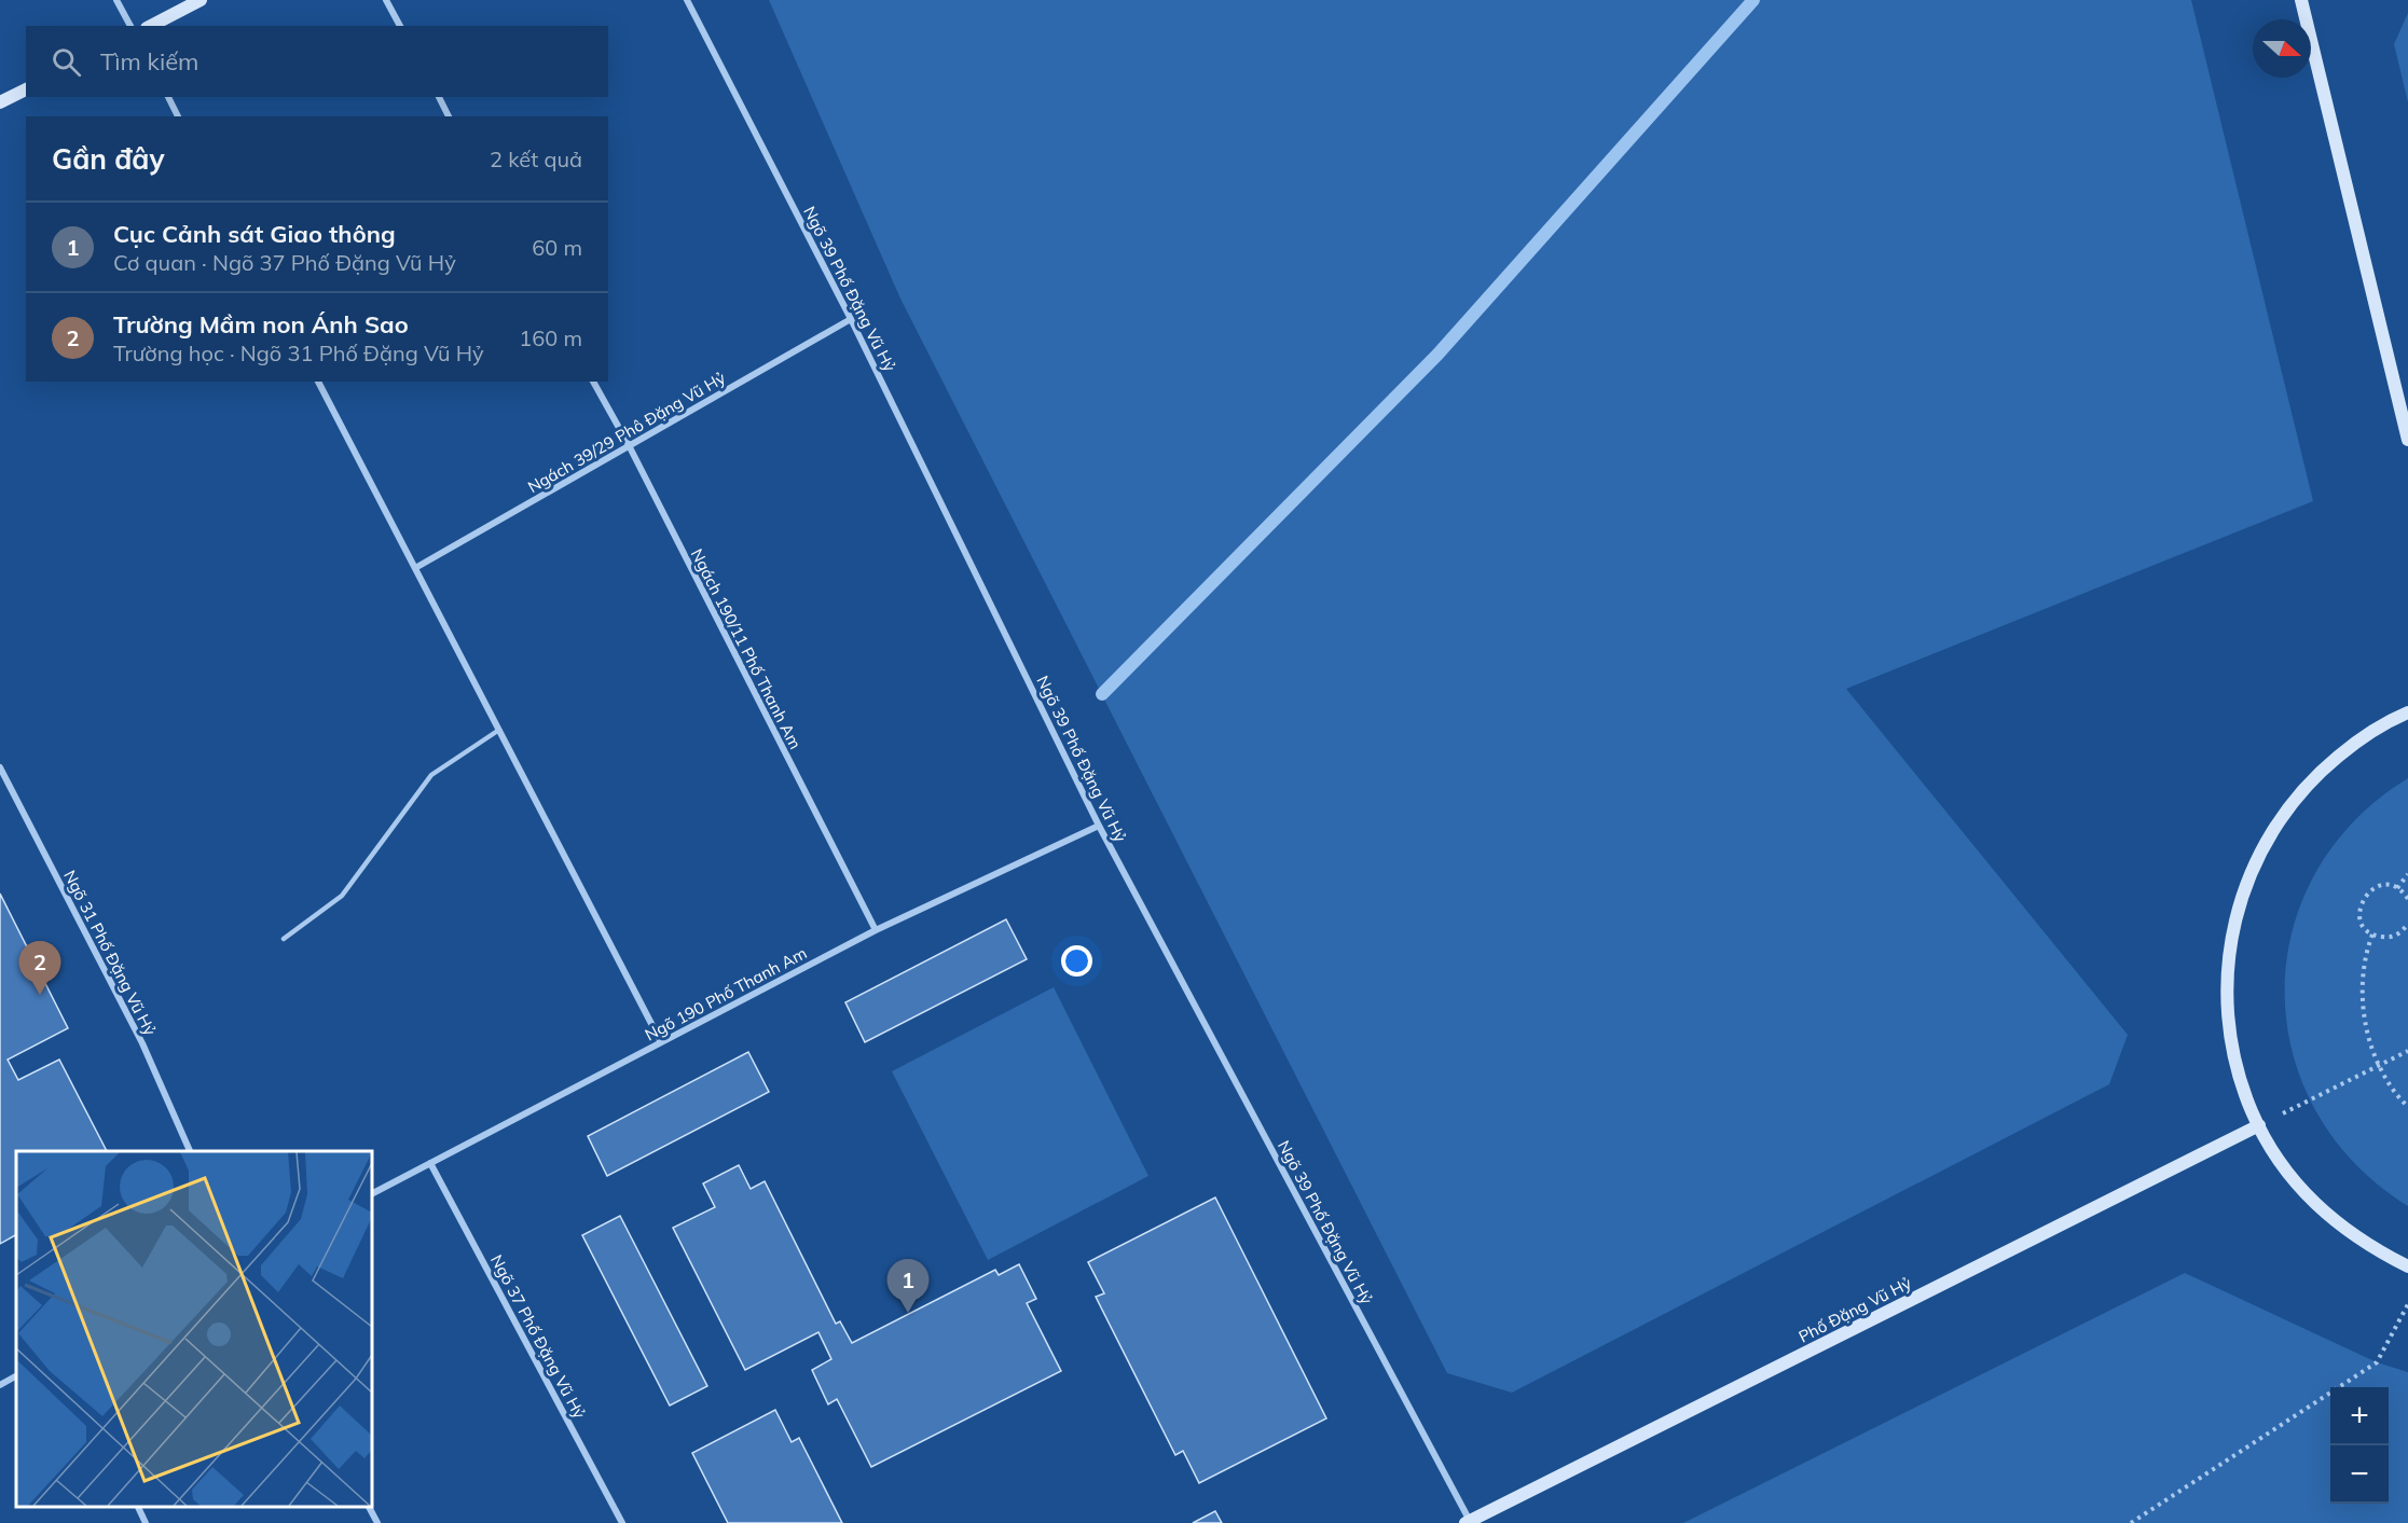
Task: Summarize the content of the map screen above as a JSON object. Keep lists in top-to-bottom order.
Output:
{
  "streets": {
    "main road": ["Phố Đặng Vũ Hỷ"],
    "street": [
      "Ngõ 39 Phố Đặng Vũ Hỷ",
      "Ngách 39/29 Phô Đặng Vũ Hỷ",
      "Ngách 190/11 Phố Thanh Am",
      "Ngõ 31 Phố Đặng Vũ Hỷ",
      "Ngõ 190 Phố Thanh Am",
      "Ngõ 37 Phố Đặng Vũ Hỷ"
    ]
  },
  "crossings": [
    ["Ngõ 39 Phố Đặng Vũ Hỷ", "Ngách 39/29 Phô Đặng Vũ Hỷ"],
    ["Ngõ 39 Phố Đặng Vũ Hỷ", "Ngõ 190 Phố Thanh Am"],
    ["Ngõ 39 Phố Đặng Vũ Hỷ", "Phố Đặng Vũ Hỷ"],
    ["Ngách 39/29 Phô Đặng Vũ Hỷ", "Ngách 190/11 Phố Thanh Am"],
    ["Ngách 190/11 Phố Thanh Am", "Ngõ 190 Phố Thanh Am"],
    ["Ngõ 190 Phố Thanh Am", "Ngõ 37 Phố Đặng Vũ Hỷ"]
  ],
  "north": "right",
  "page": {
    "search": "Tìm kiếm",
    "heading": ["Gần đây", "2 kết quả"],
    "list": [
      {
        "mark": "1",
        "name": "Cục Cảnh sát Giao thông",
        "note": "Cơ quan · Ngõ 37 Phố Đặng Vũ Hỷ",
        "value": "60 m"
      },
      {
        "mark": "2",
        "name": "Trường Mầm non Ánh Sao",
        "note": "Trường học · Ngõ 31 Phố Đặng Vũ Hỷ",
        "value": "160 m"
      }
    ],
    "pins": ["2", "1"],
    "map_buttons": ["+", "−"]
  }
}
